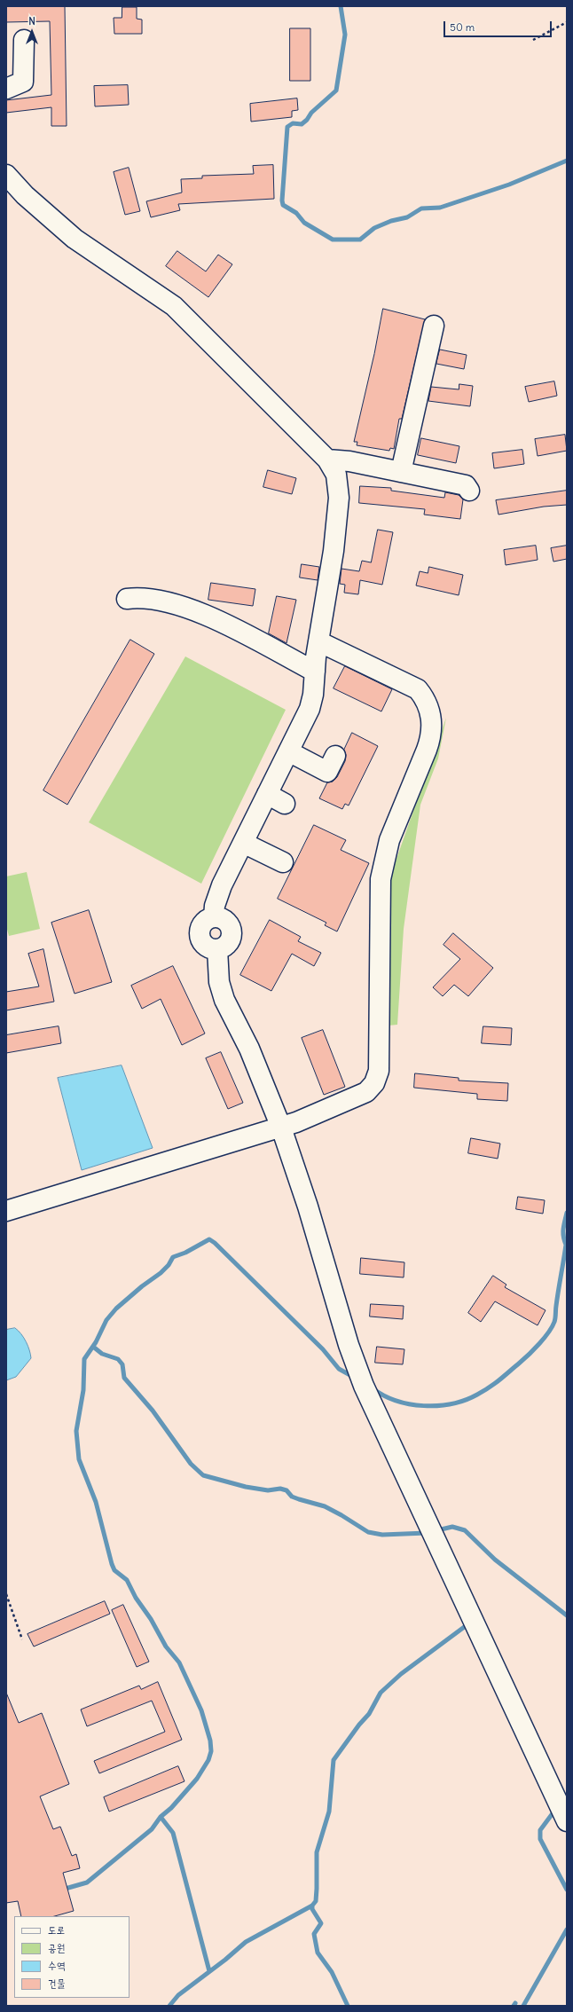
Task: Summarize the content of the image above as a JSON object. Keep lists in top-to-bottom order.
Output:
{
  "legend": [
    "도로",
    "공원",
    "수역",
    "건물"
  ],
  "scale_bar": "50 m",
  "north": "top"
}
